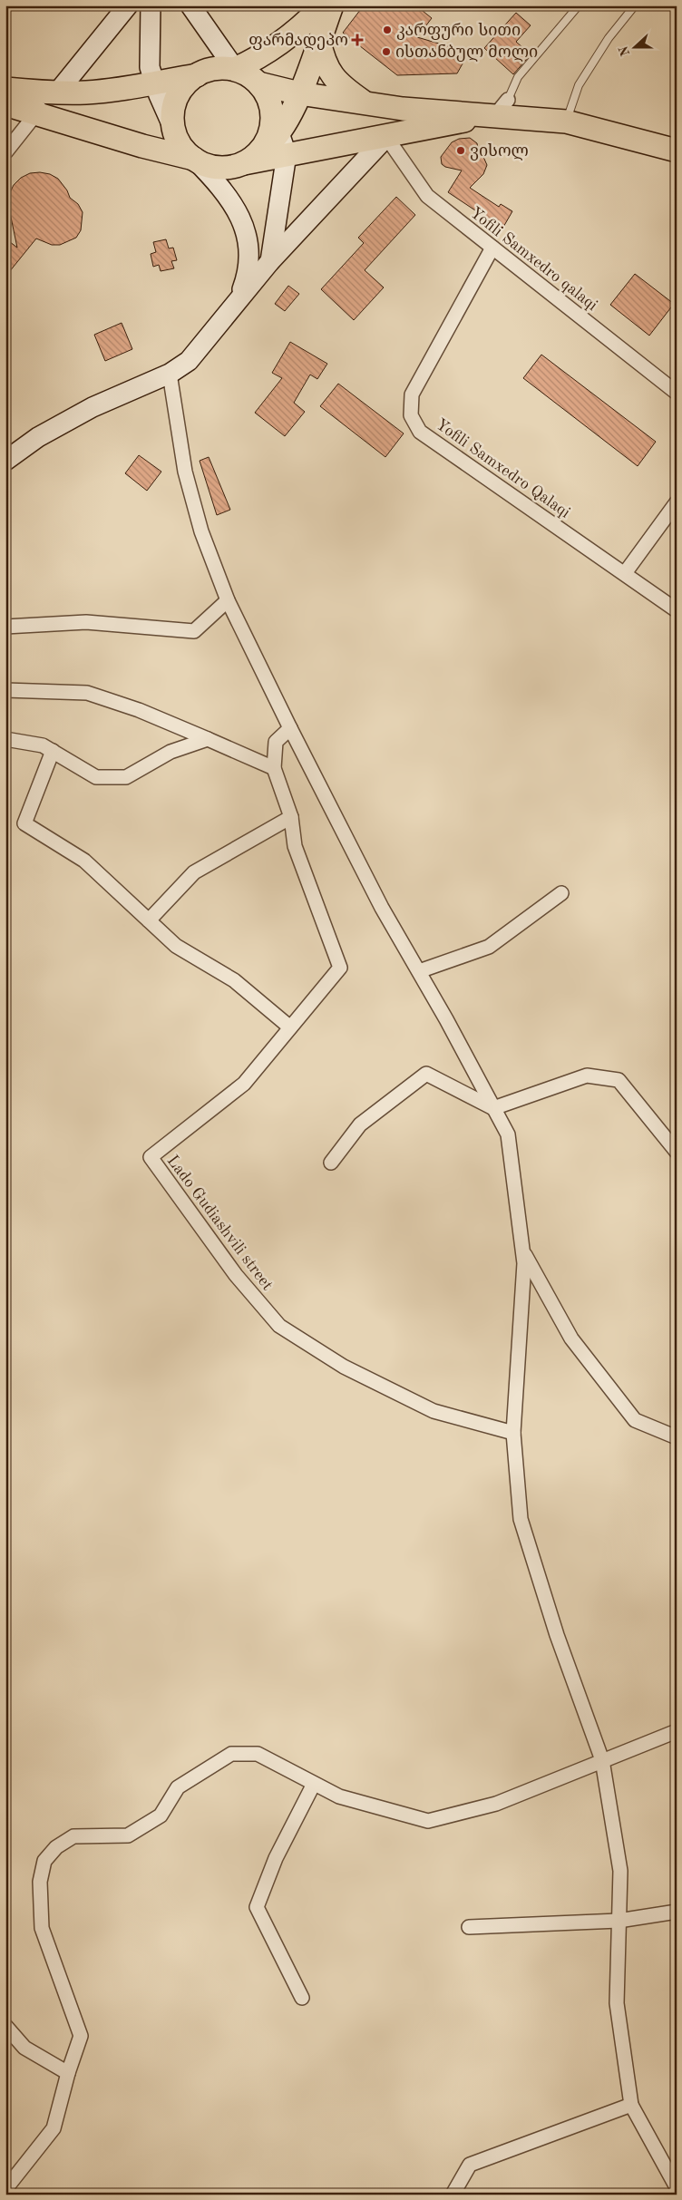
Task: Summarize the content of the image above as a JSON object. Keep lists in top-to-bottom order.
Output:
{
  "streets": {
    "street": ["Yofili Samxedro qalaqi", "Yofili Samxedro Qalaqi", "Lado Gudiashvili street"]
  },
  "crossings": [
    ["Yofili Samxedro qalaqi", "Yofili Samxedro Qalaqi"]
  ],
  "places": {
    "other": ["კარფური სითი", "ისთანბულ მოლი", "ვისოლ"],
    "health": ["ფარმადეპო"]
  },
  "north": "left"
}
